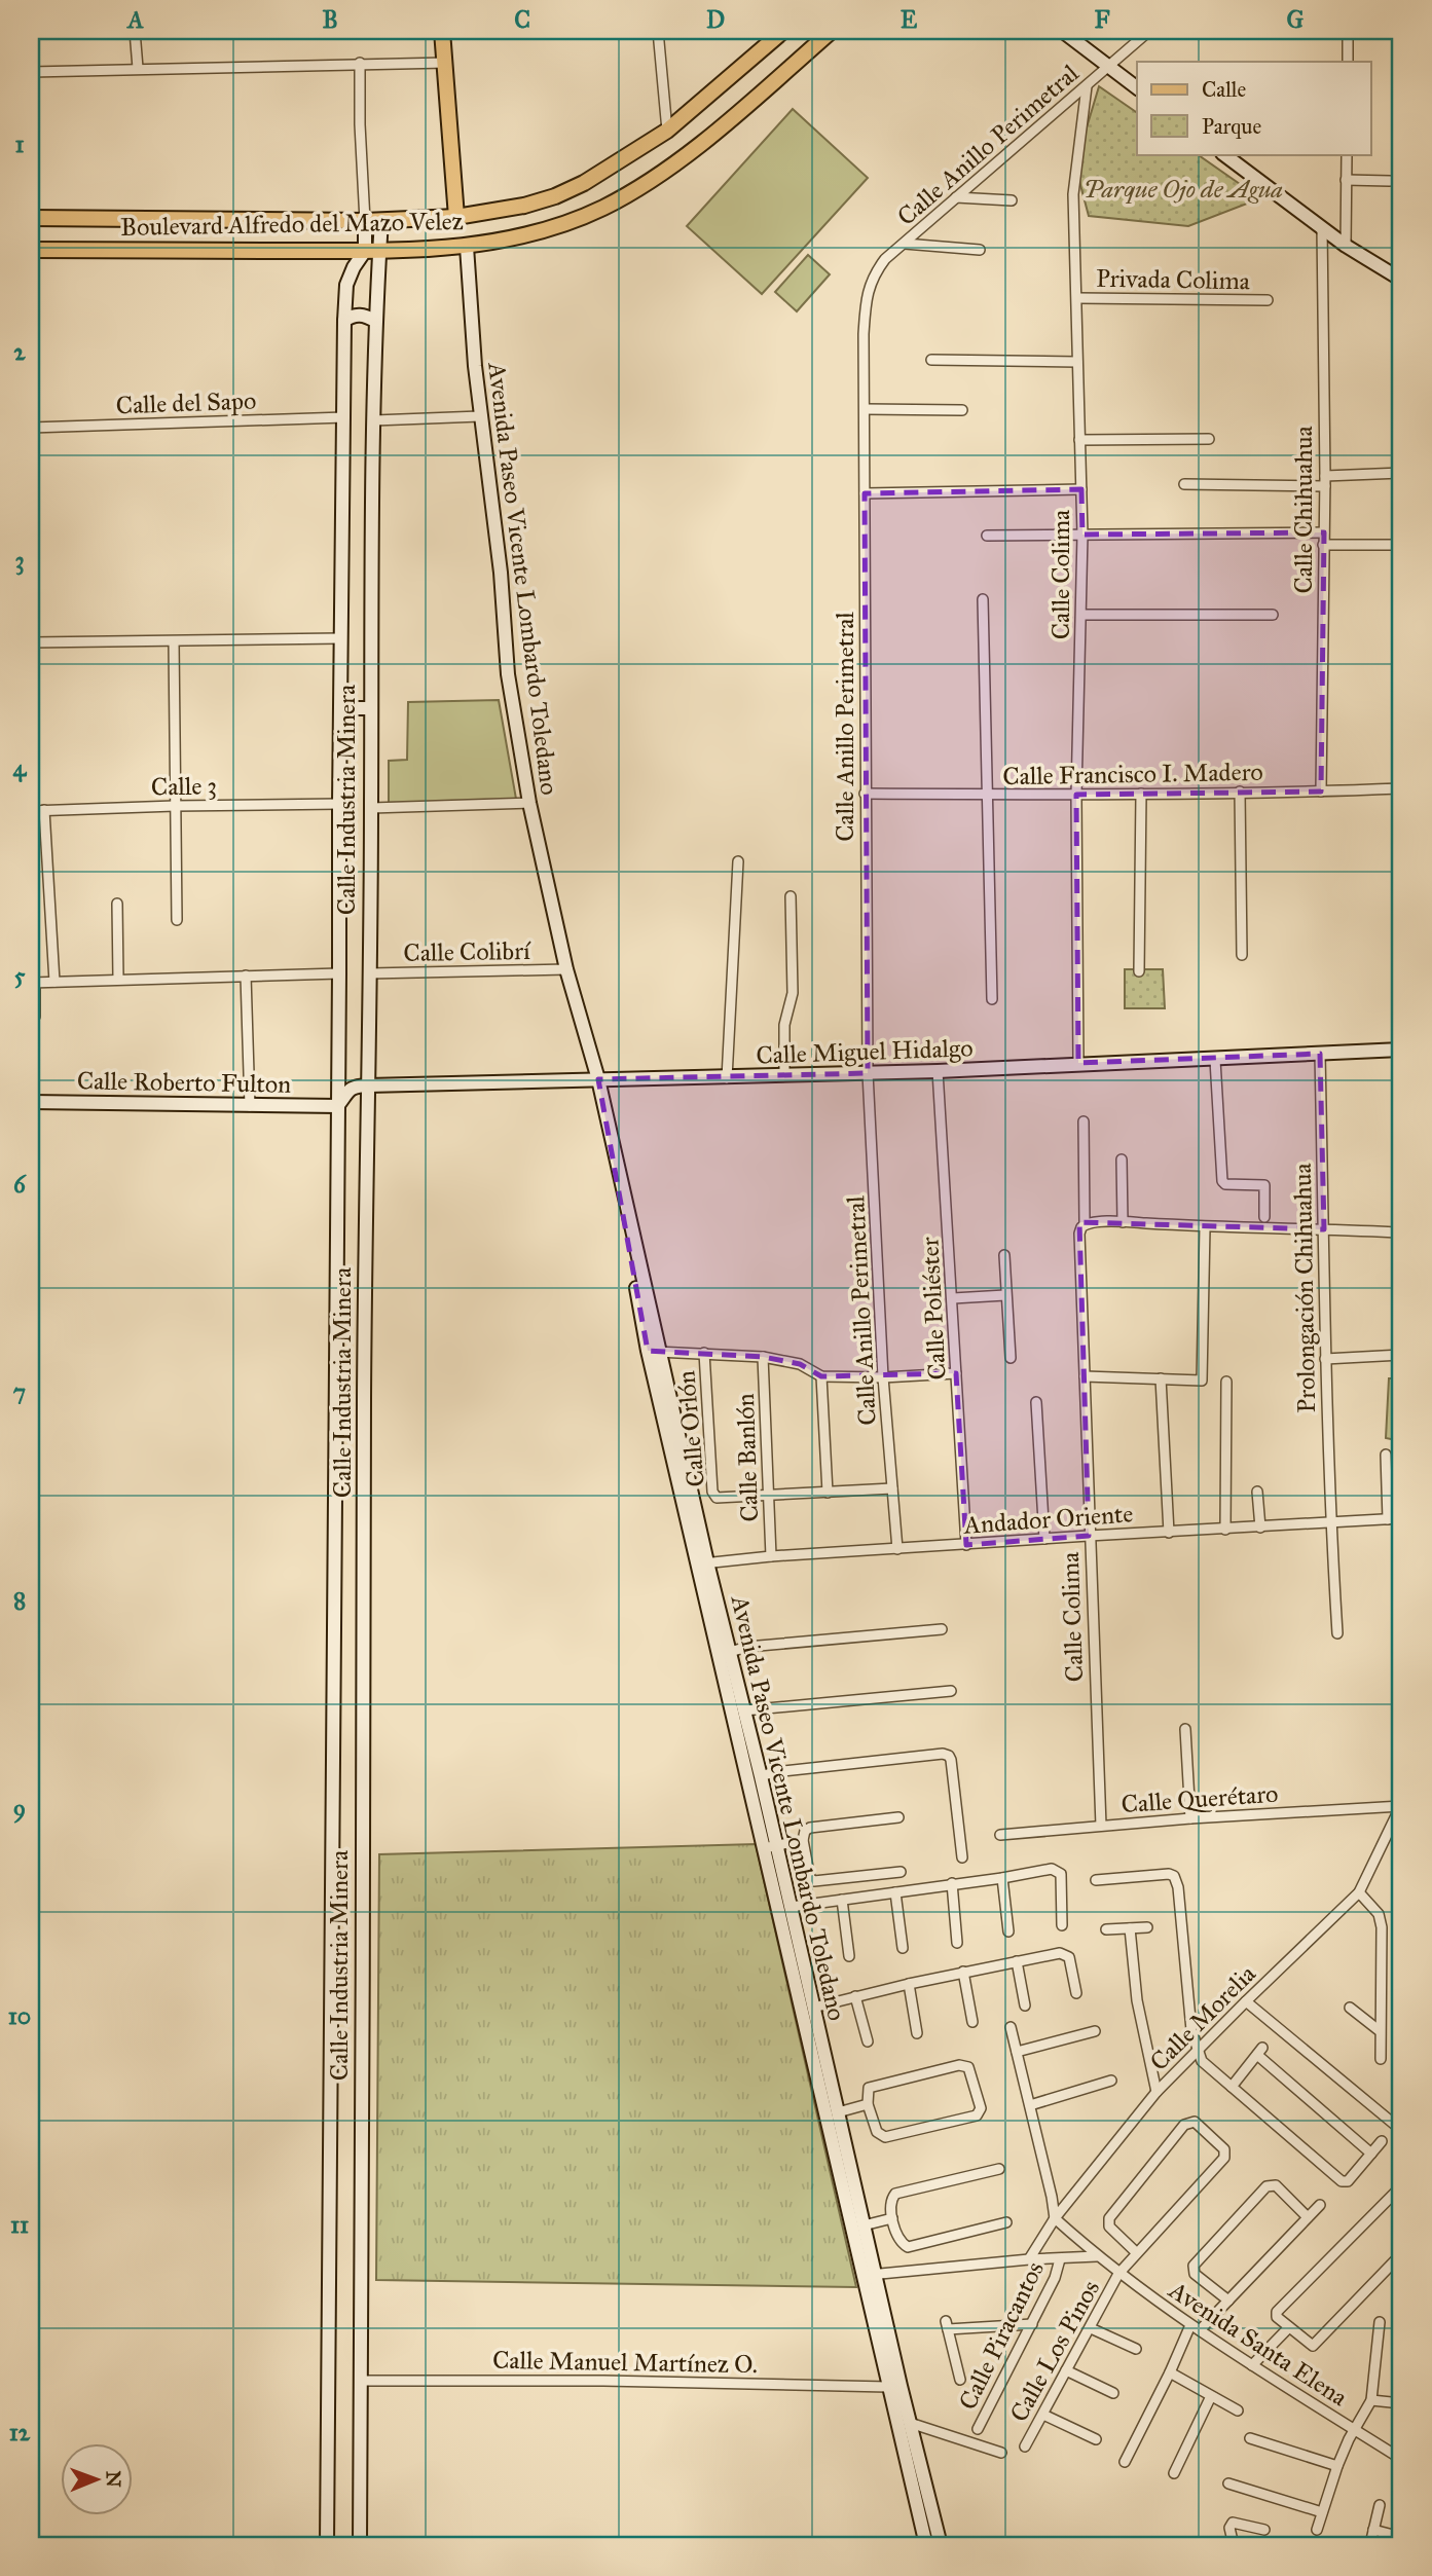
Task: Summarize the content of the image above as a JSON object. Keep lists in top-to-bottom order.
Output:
{
  "streets": {
    "main road": [
      "Boulevard Alfredo del Mazo Velez",
      "Avenida Paseo Vicente Lombardo Toledano",
      "Calle Industria Minera",
      "Calle Miguel Hidalgo",
      "Calle Roberto Fulton"
    ],
    "street": [
      "Calle Anillo Perimetral",
      "Privada Colima",
      "Calle del Sapo",
      "Calle Chihuahua",
      "Calle Colima",
      "Calle Francisco I. Madero",
      "Calle 3",
      "Calle Colibrí",
      "Prolongación Chihuahua",
      "Calle Poliéster",
      "Calle Orlón",
      "Calle Banlón",
      "Andador Oriente",
      "Calle Querétaro",
      "Calle Morelia",
      "Calle Piracantos",
      "Avenida Santa Elena",
      "Calle Los Pinos",
      "Calle Manuel Martínez O."
    ]
  },
  "crossings": [
    ["Calle Anillo Perimetral", "Calle Colima"],
    ["Calle Anillo Perimetral", "Calle Francisco I. Madero"],
    ["Calle Anillo Perimetral", "Calle Miguel Hidalgo"],
    ["Calle Anillo Perimetral", "Andador Oriente"],
    ["Boulevard Alfredo del Mazo Velez", "Avenida Paseo Vicente Lombardo Toledano"],
    ["Boulevard Alfredo del Mazo Velez", "Calle Industria Minera"],
    ["Privada Colima", "Calle Colima"],
    ["Calle del Sapo", "Calle Industria Minera"],
    ["Calle Chihuahua", "Calle Francisco I. Madero"],
    ["Calle Colima", "Calle Francisco I. Madero"],
    ["Calle Colima", "Calle Miguel Hidalgo"],
    ["Calle Colima", "Andador Oriente"],
    ["Calle Colima", "Calle Querétaro"],
    ["Avenida Paseo Vicente Lombardo Toledano", "Calle Colibrí"],
    ["Avenida Paseo Vicente Lombardo Toledano", "Calle Miguel Hidalgo"],
    ["Avenida Paseo Vicente Lombardo Toledano", "Andador Oriente"],
    ["Avenida Paseo Vicente Lombardo Toledano", "Calle Manuel Martínez O."],
    ["Calle 3", "Calle Industria Minera"],
    ["Calle Industria Minera", "Calle Colibrí"],
    ["Calle Industria Minera", "Calle Miguel Hidalgo"],
    ["Calle Industria Minera", "Calle Roberto Fulton"],
    ["Calle Industria Minera", "Calle Manuel Martínez O."],
    ["Calle Miguel Hidalgo", "Calle Roberto Fulton"],
    ["Calle Miguel Hidalgo", "Prolongación Chihuahua"],
    ["Calle Miguel Hidalgo", "Calle Poliéster"],
    ["Prolongación Chihuahua", "Andador Oriente"],
    ["Calle Poliéster", "Andador Oriente"],
    ["Calle Orlón", "Calle Banlón"],
    ["Calle Banlón", "Andador Oriente"],
    ["Calle Querétaro", "Calle Morelia"],
    ["Calle Morelia", "Avenida Santa Elena"],
    ["Avenida Santa Elena", "Calle Los Pinos"]
  ],
  "parks": ["Parque Ojo de Agua"],
  "legend": ["Calle", "Parque"],
  "north": "right",
  "grid": {
    "columns": [
      "A",
      "B",
      "C",
      "D",
      "E",
      "F",
      "G"
    ],
    "rows": [
      "1",
      "2",
      "3",
      "4",
      "5",
      "6",
      "7",
      "8",
      "9",
      "10",
      "11",
      "12"
    ]
  }
}
